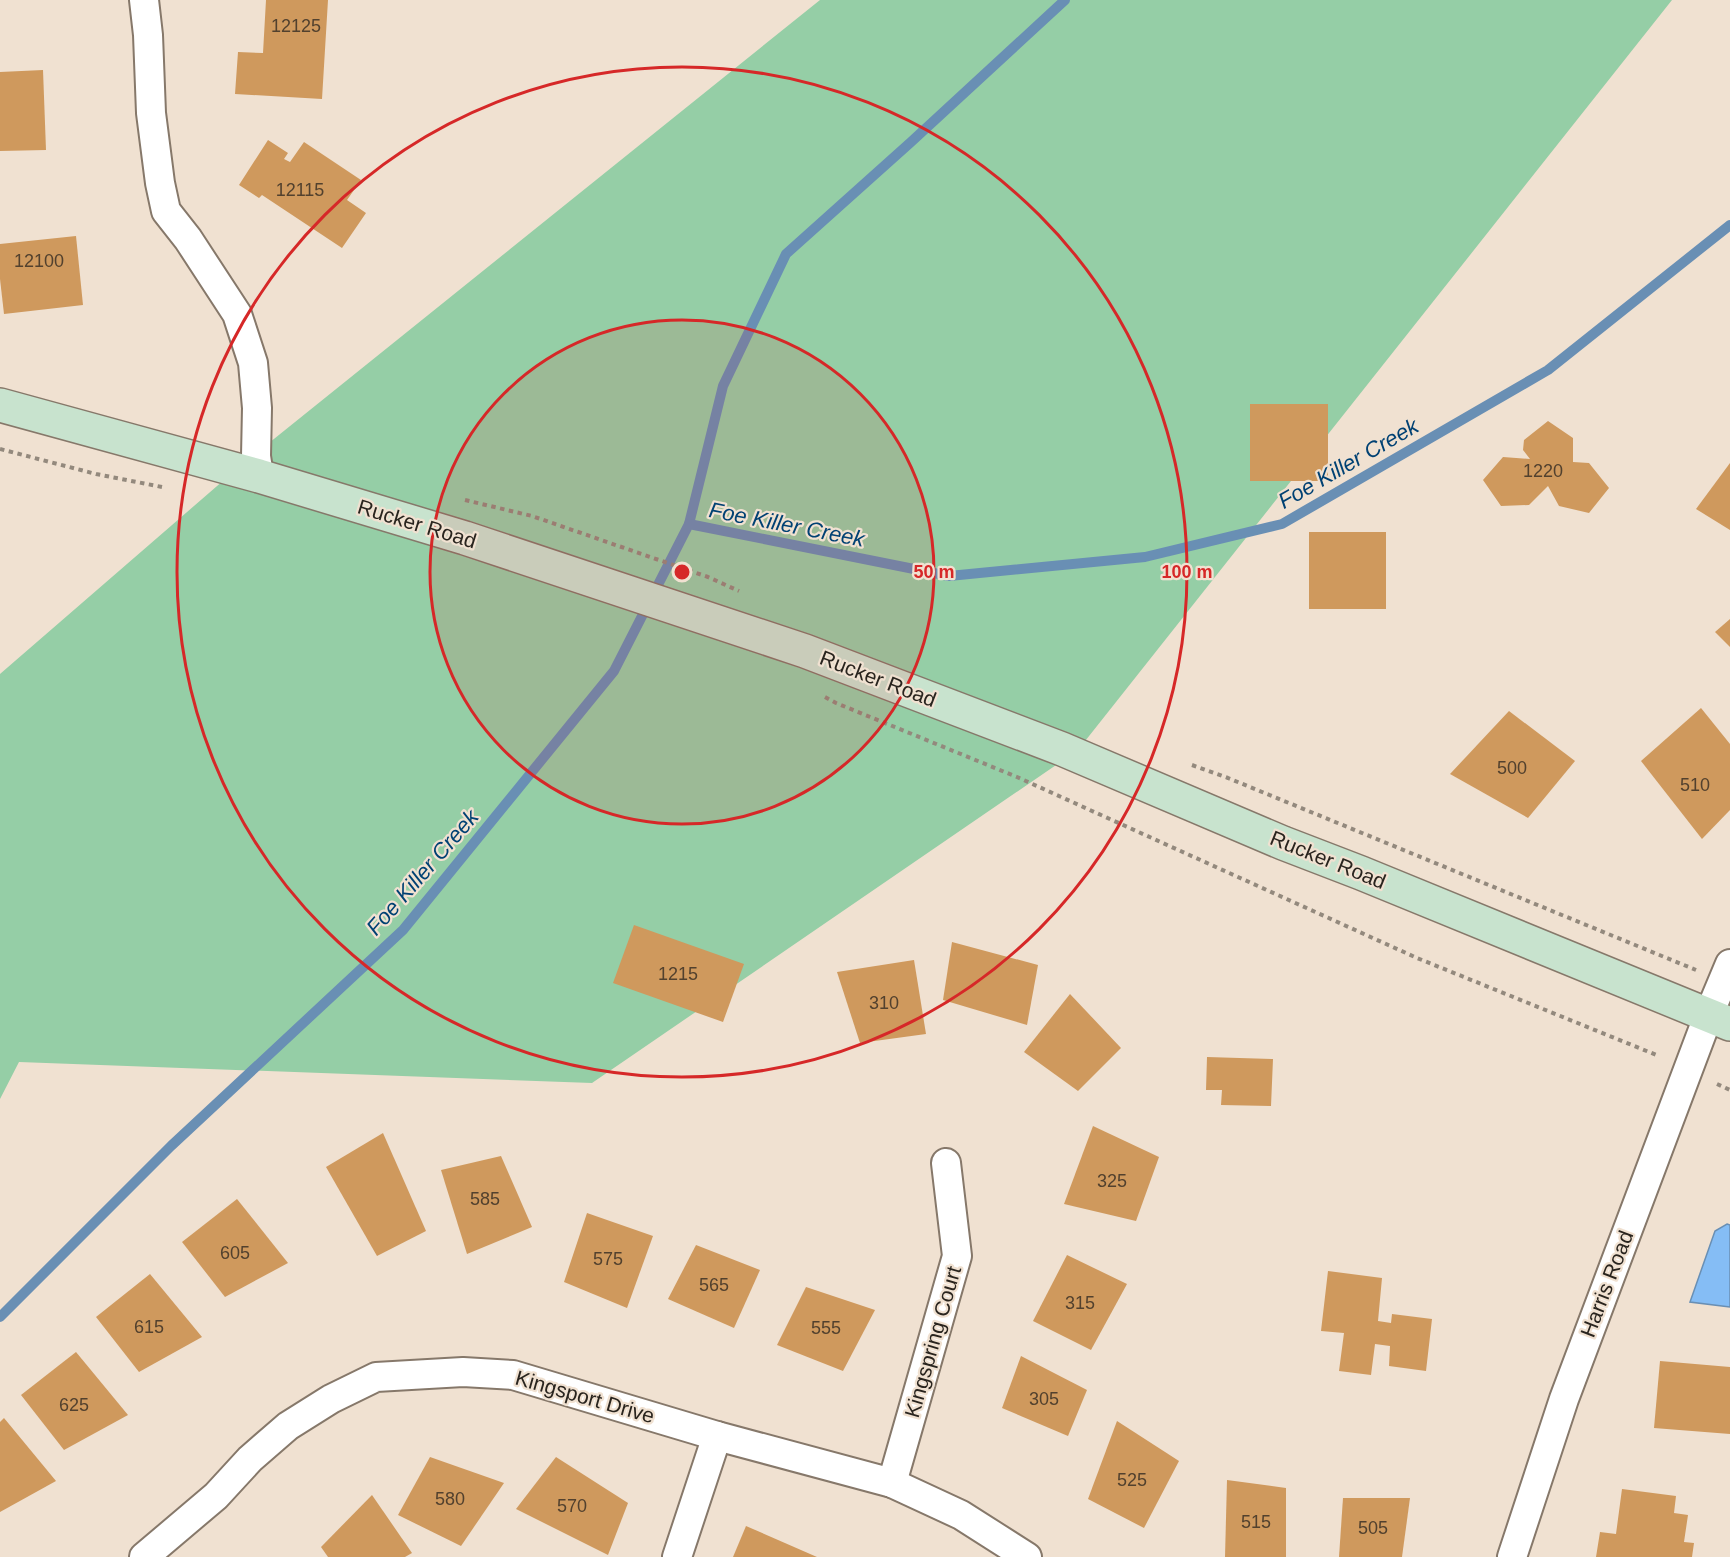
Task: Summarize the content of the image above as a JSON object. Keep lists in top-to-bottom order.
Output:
{
  "streets": {
    "main road": ["Rucker Road"],
    "street": ["Harris Road", "Kingspring Court", "Kingsport Drive"]
  },
  "crossings": [
    ["Rucker Road", "Harris Road"],
    ["Kingspring Court", "Kingsport Drive"]
  ],
  "water": ["Foe Killer Creek"],
  "house_numbers": [
    "12125",
    "12115",
    "12100",
    "1220",
    "500",
    "510",
    "1215",
    "310",
    "325",
    "585",
    "605",
    "575",
    "565",
    "315",
    "615",
    "555",
    "305",
    "625",
    "525",
    "580",
    "570",
    "515",
    "505"
  ],
  "rings": ["50 m", "100 m"]
}
